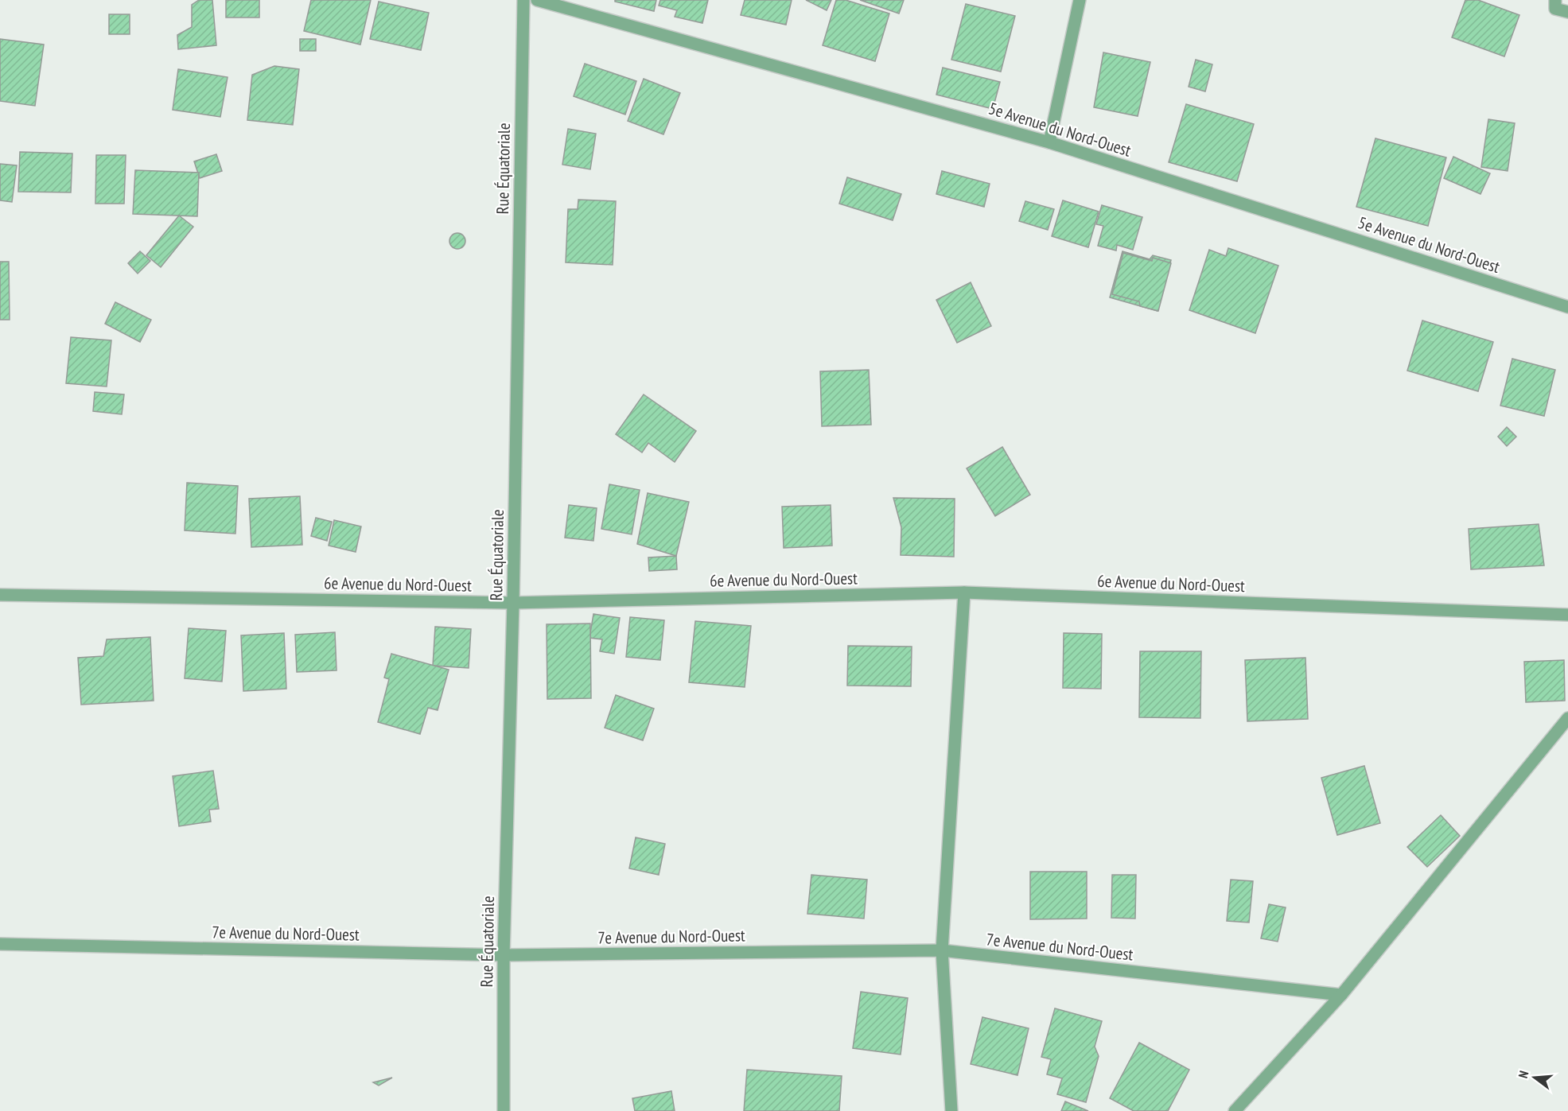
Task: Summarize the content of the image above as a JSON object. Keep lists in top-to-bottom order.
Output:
{
  "streets": {
    "street": [
      "5e Avenue du Nord-Ouest",
      "Rue Équatoriale",
      "6e Avenue du Nord-Ouest",
      "7e Avenue du Nord-Ouest"
    ]
  },
  "crossings": [
    ["Rue Équatoriale", "6e Avenue du Nord-Ouest"],
    ["Rue Équatoriale", "7e Avenue du Nord-Ouest"]
  ],
  "north": "left"
}
